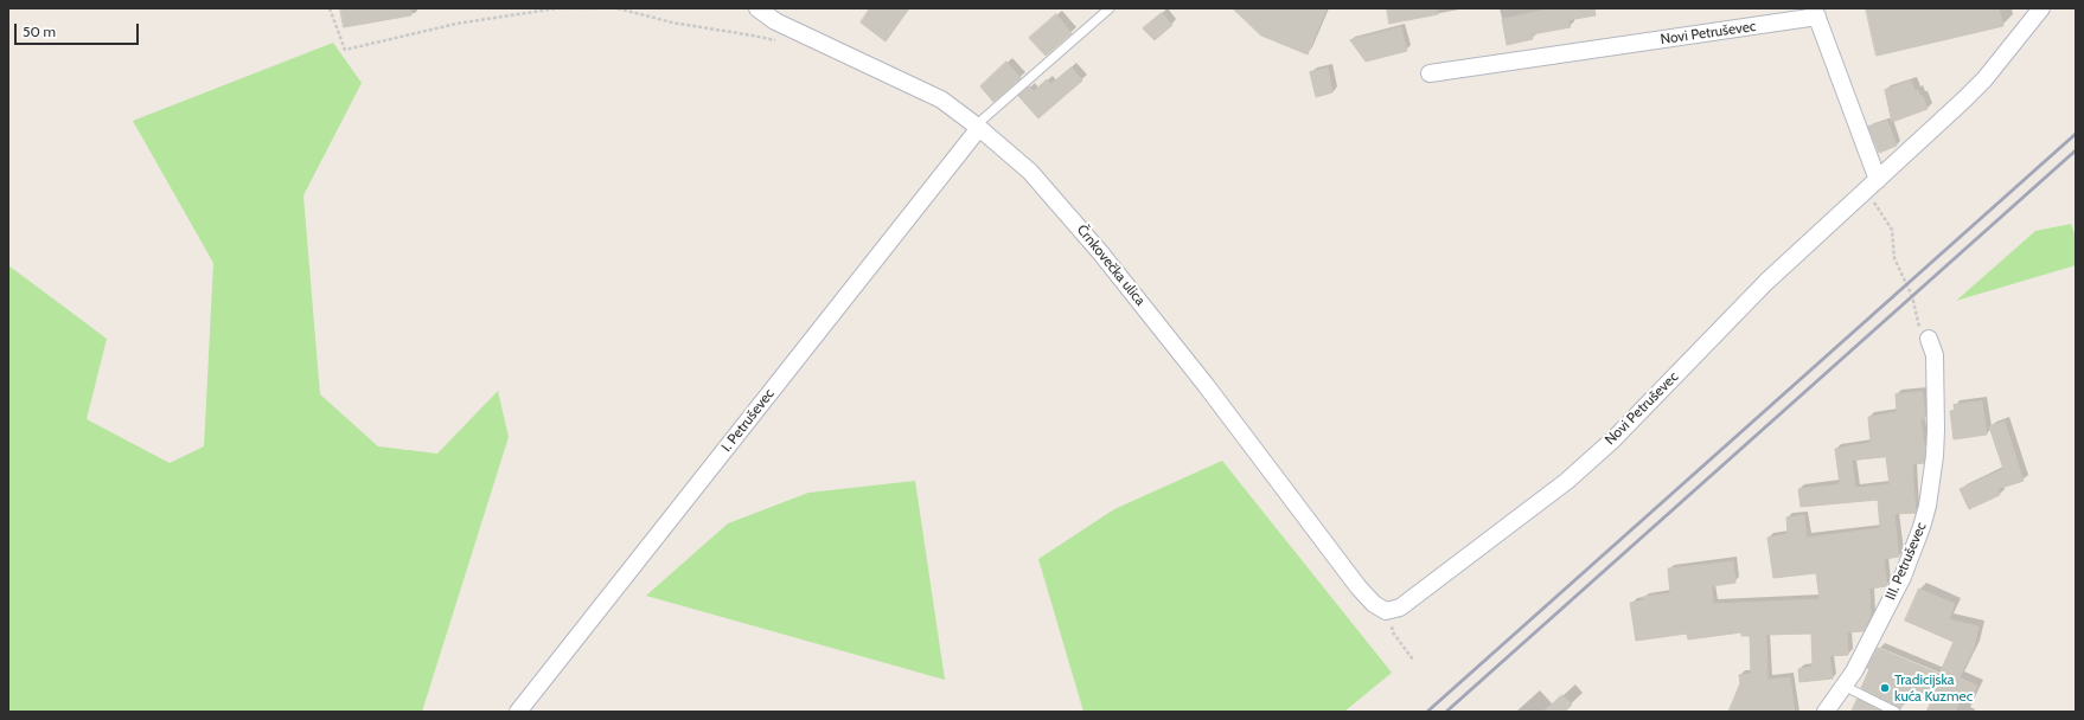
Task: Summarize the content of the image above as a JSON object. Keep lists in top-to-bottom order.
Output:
{
  "streets": {
    "street": [
      "Novi Petruševec",
      "Črnkovečka ulica",
      "I. Petruševec",
      "III. Petruševec"
    ]
  },
  "crossings": [
    ["Novi Petruševec", "Črnkovečka ulica"],
    ["Črnkovečka ulica", "I. Petruševec"]
  ],
  "places": ["Tradicijska kuća Kuzmec"],
  "scale_bar": "50 m"
}
